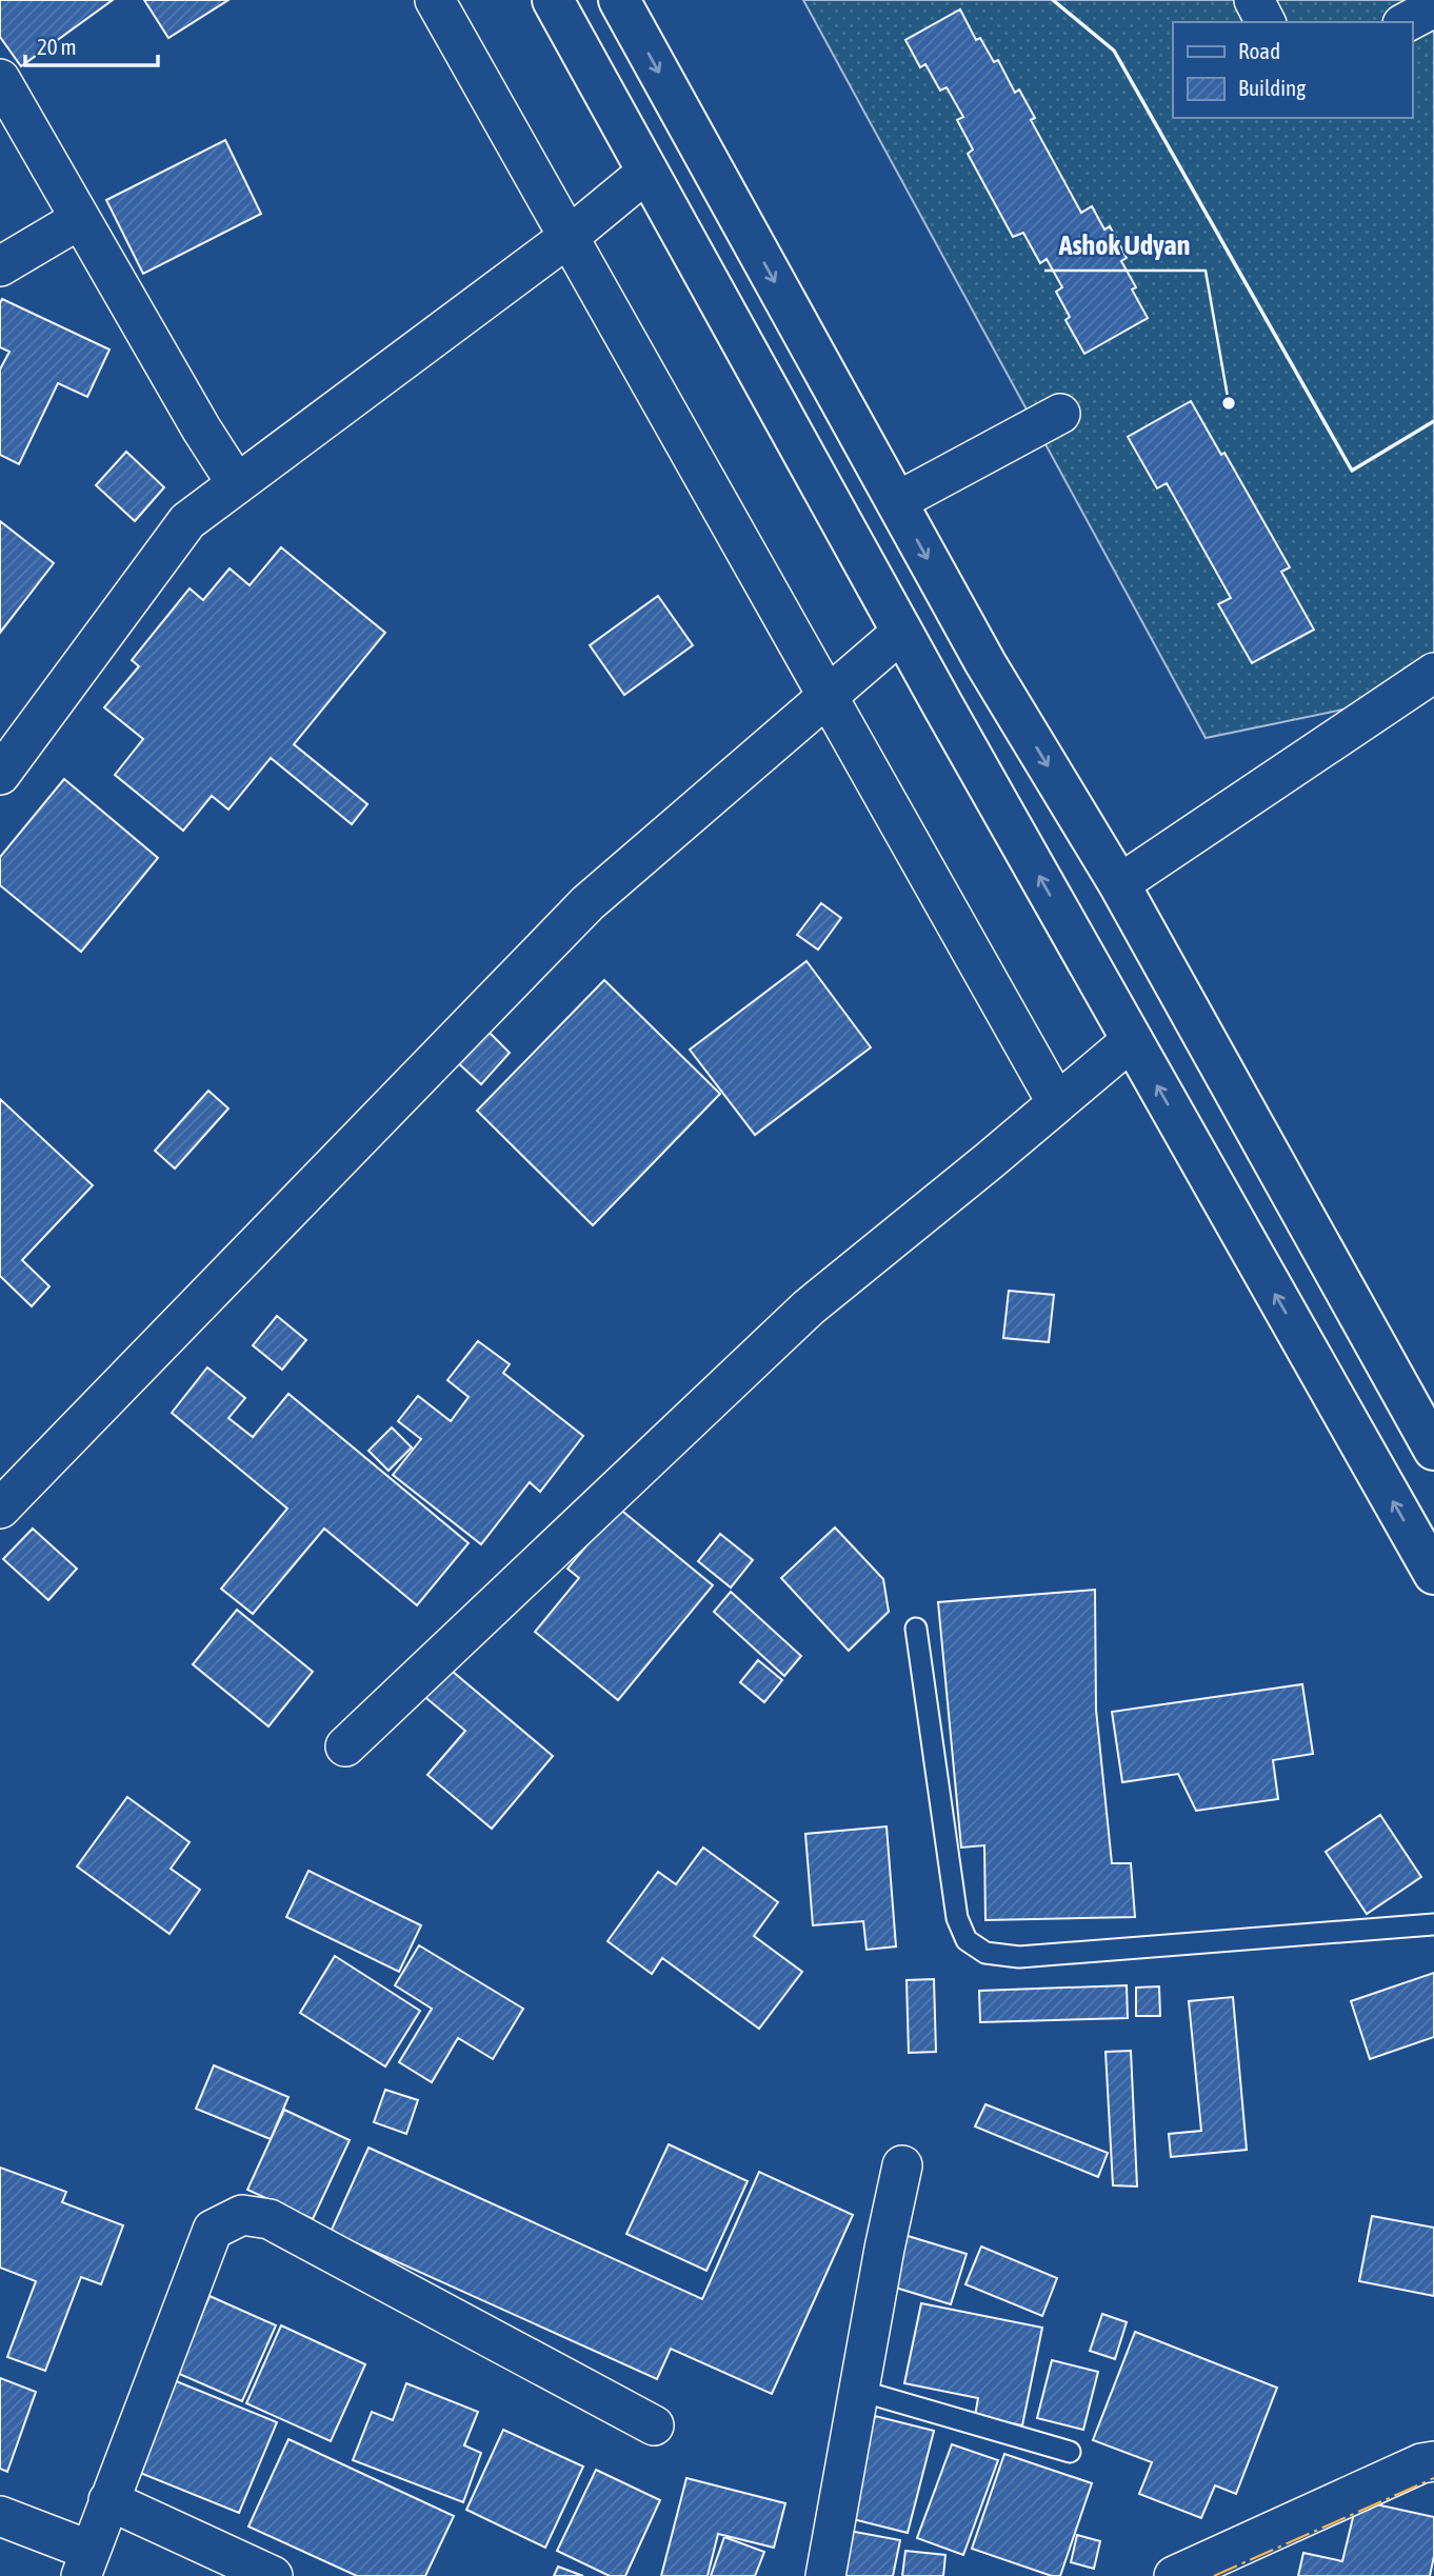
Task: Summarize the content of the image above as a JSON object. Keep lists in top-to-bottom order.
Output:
{
  "places": ["Ashok Udyan"],
  "legend": ["Road", "Building"],
  "scale_bar": "20 m"
}
